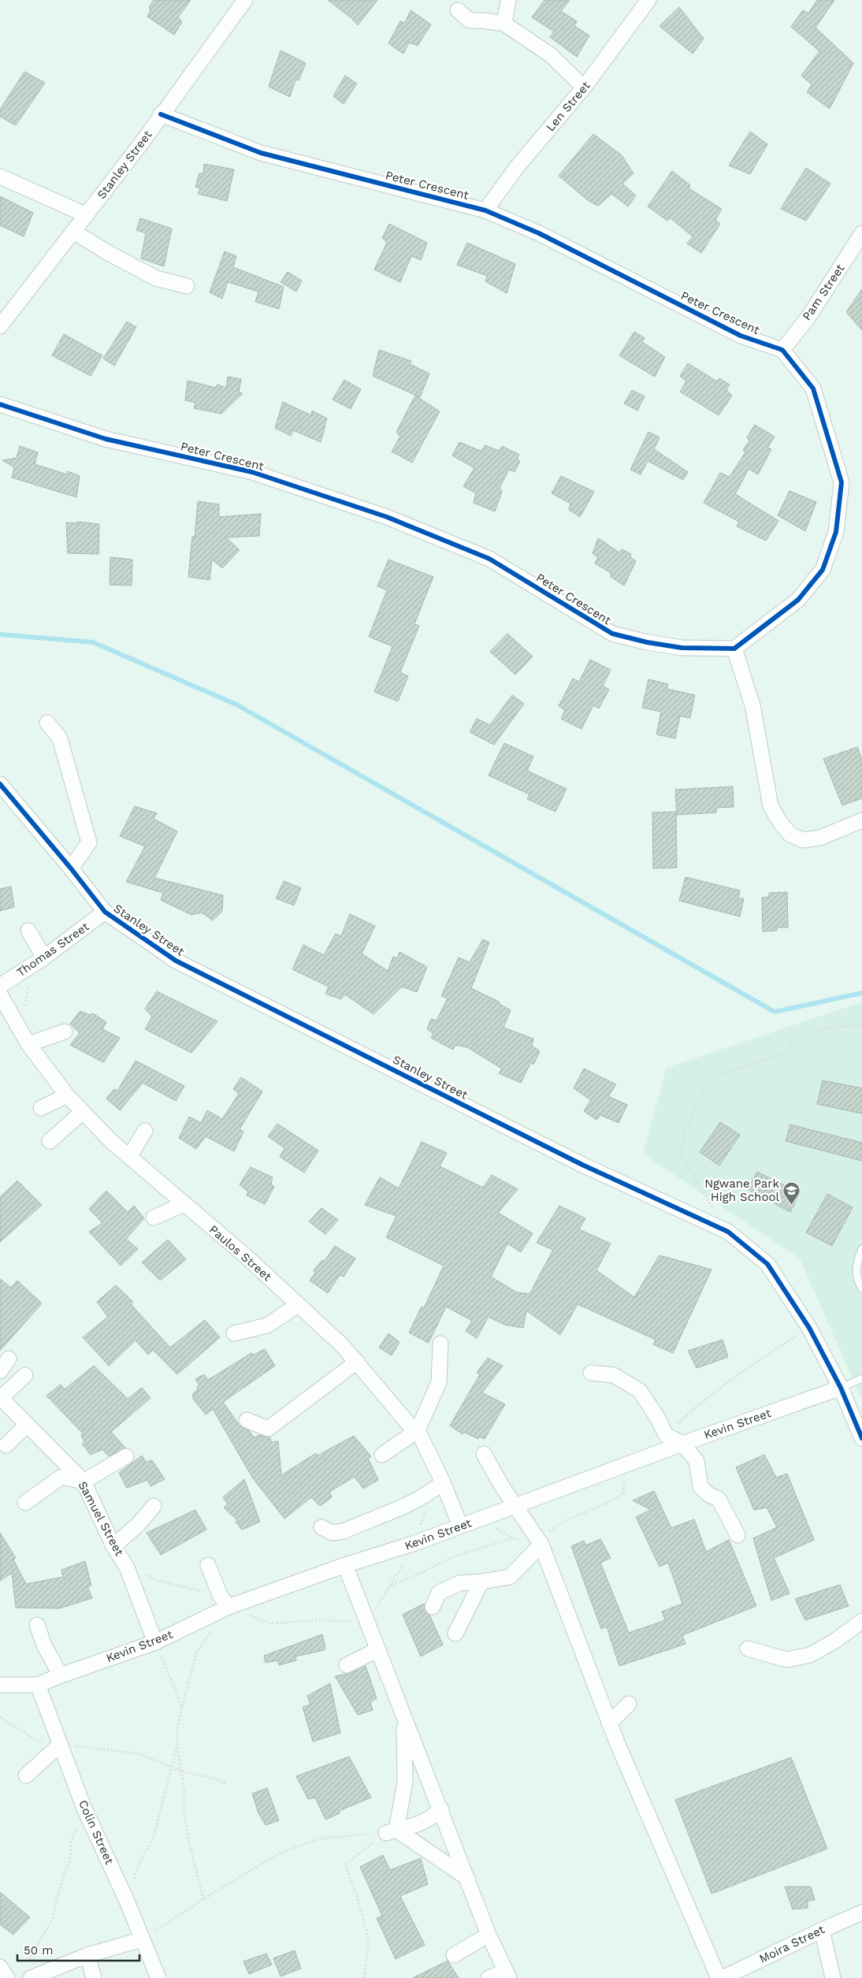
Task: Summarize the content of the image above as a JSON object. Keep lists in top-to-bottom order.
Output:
{
  "streets": {
    "street": [
      "Len Street",
      "Stanley Street",
      "Peter Crescent",
      "Pam Street",
      "Thomas Street",
      "Paulos Street",
      "Kevin Street",
      "Samuel Street",
      "Colin Street",
      "Moira Street"
    ]
  },
  "crossings": [
    ["Len Street", "Peter Crescent"],
    ["Stanley Street", "Peter Crescent"],
    ["Stanley Street", "Thomas Street"],
    ["Stanley Street", "Kevin Street"],
    ["Peter Crescent", "Pam Street"],
    ["Paulos Street", "Kevin Street"],
    ["Kevin Street", "Samuel Street"],
    ["Kevin Street", "Colin Street"]
  ],
  "places": {
    "school or university": ["Ngwane Park High School"]
  },
  "scale_bar": "50 m"
}
